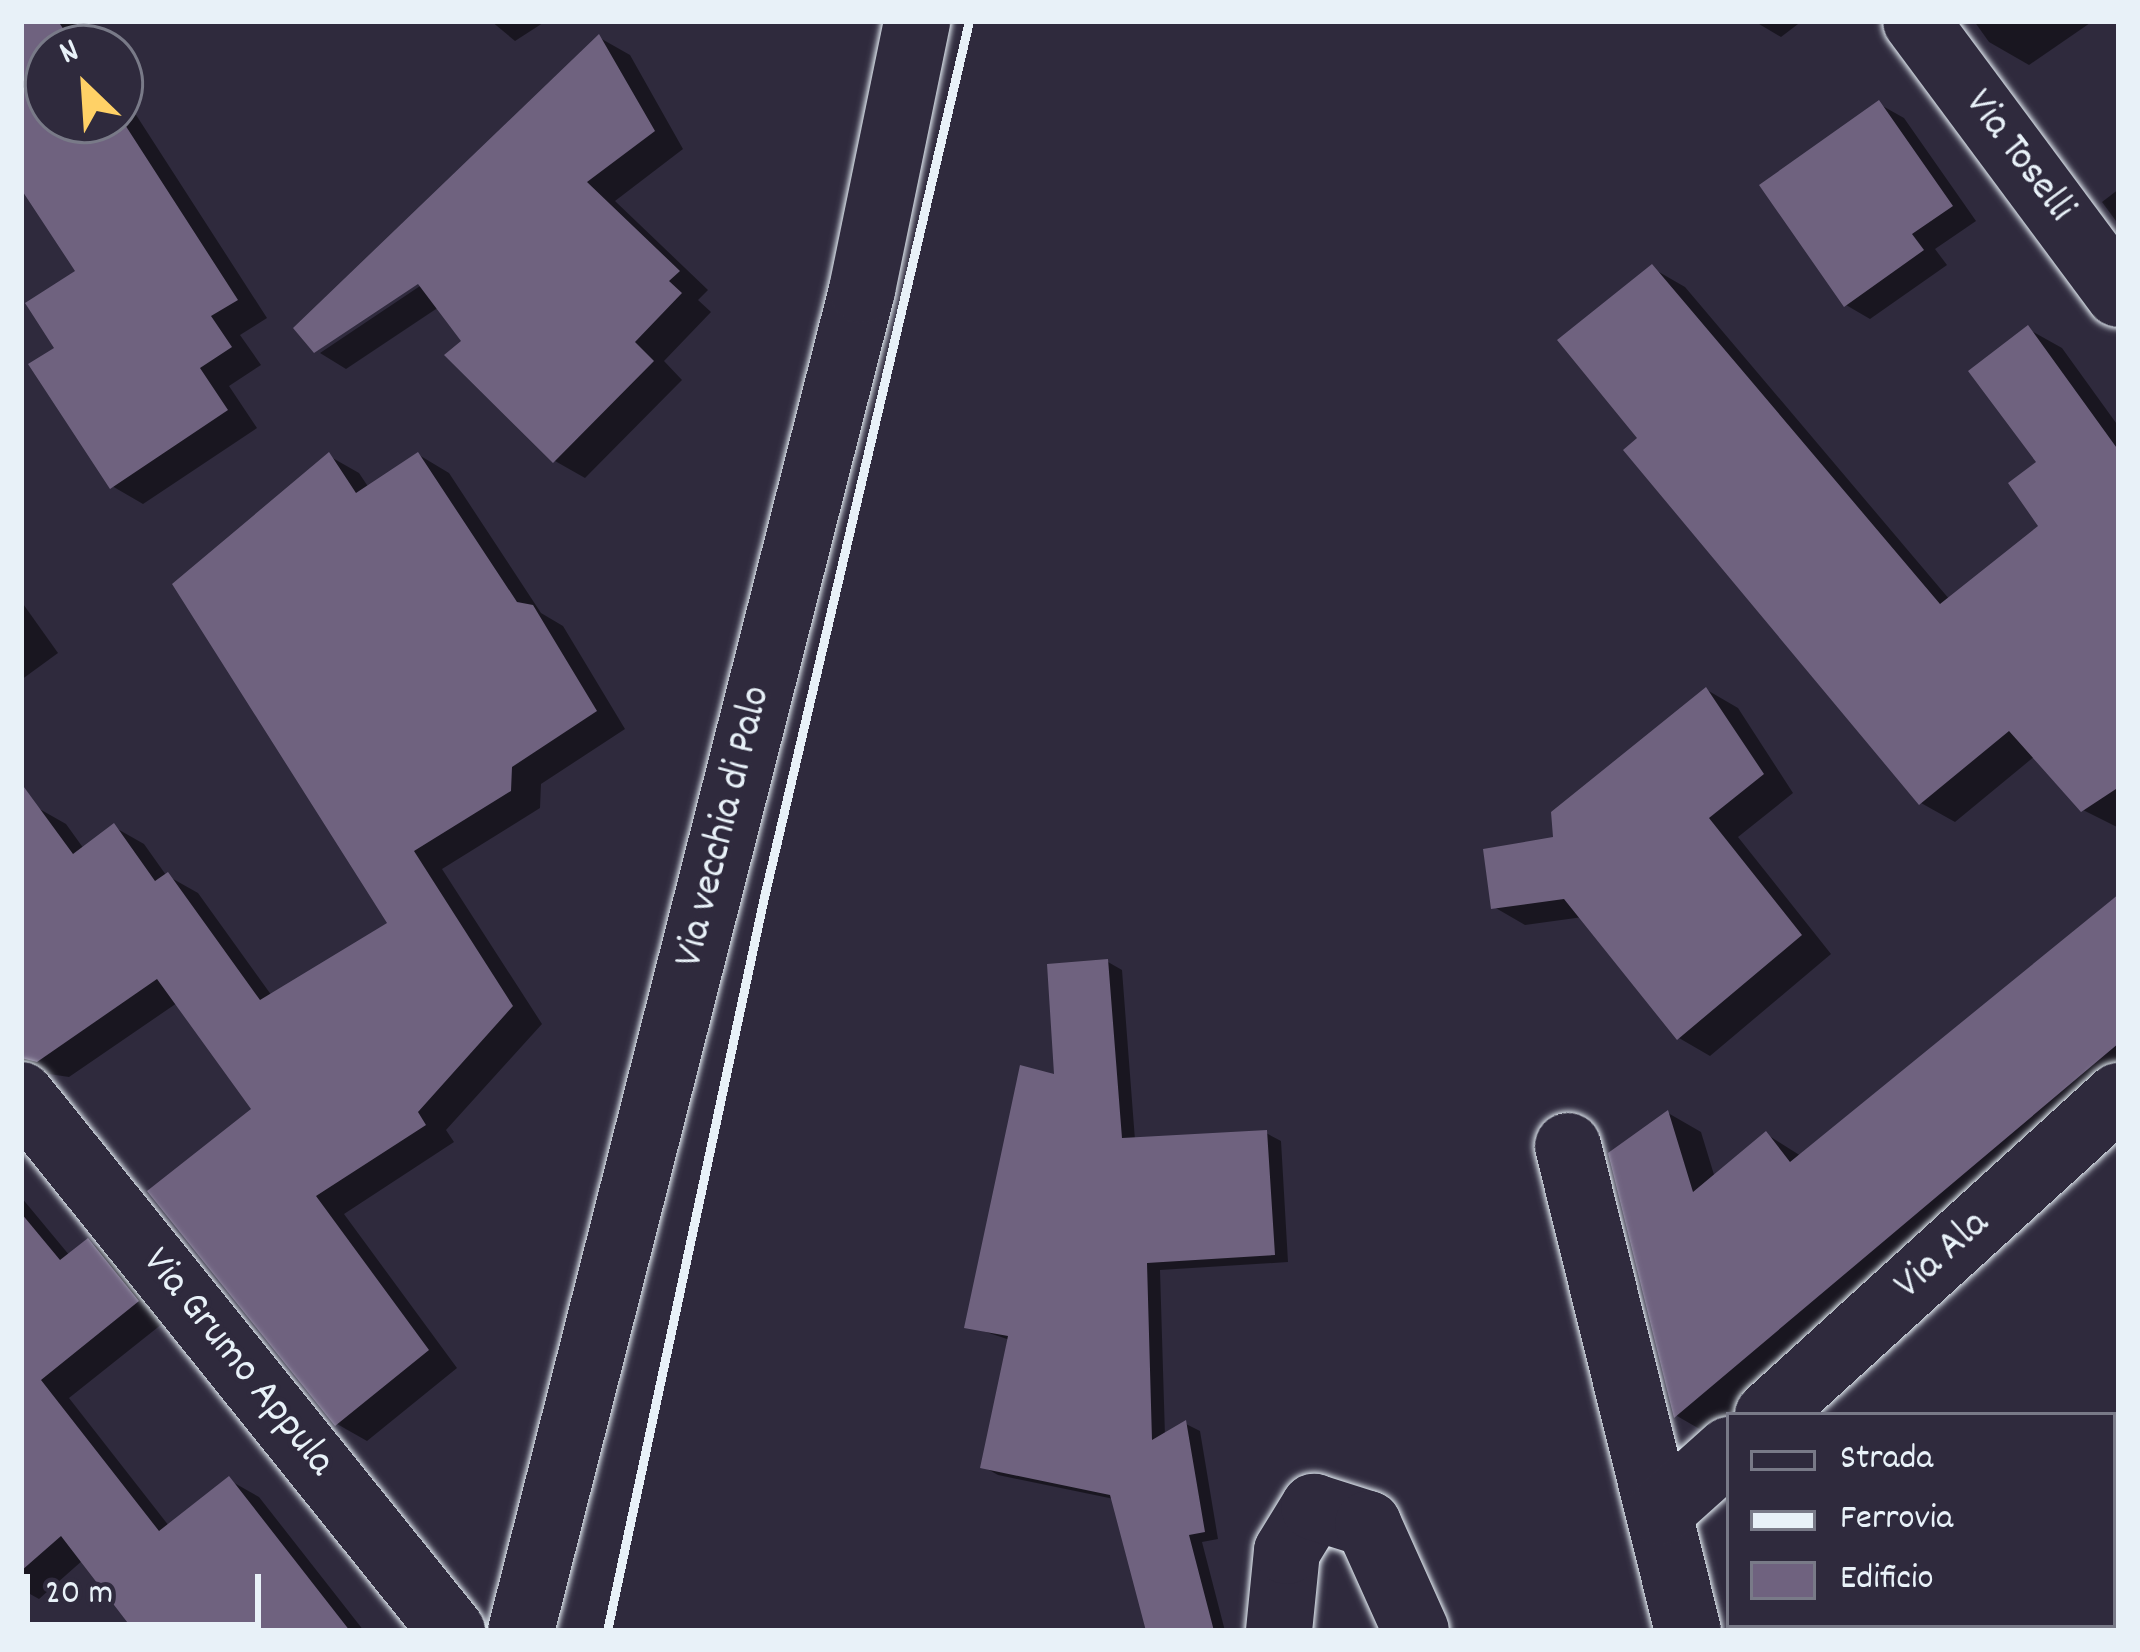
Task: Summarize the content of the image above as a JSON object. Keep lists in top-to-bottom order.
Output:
{
  "streets": {
    "street": [
      "Via Toselli",
      "Via vecchia di Palo",
      "Via Ala",
      "Via Grumo Appula"
    ]
  },
  "legend": ["Strada", "Ferrovia", "Edificio"],
  "scale_bar": "20 m",
  "north": "top left"
}
